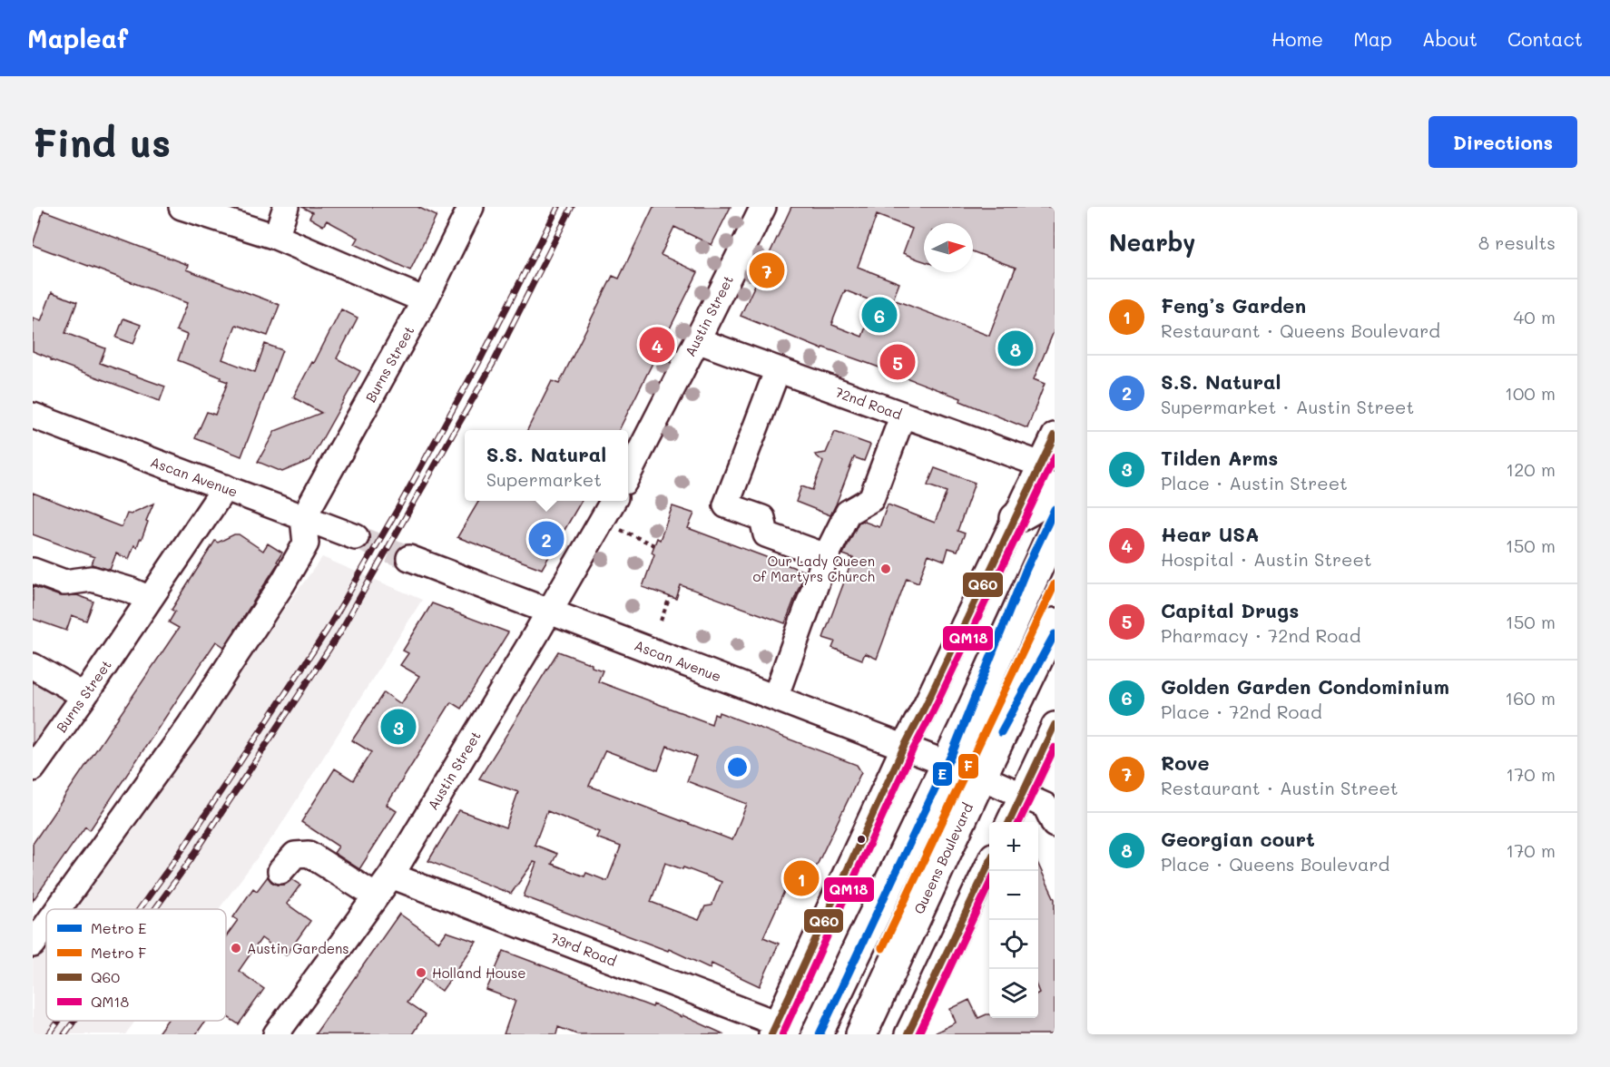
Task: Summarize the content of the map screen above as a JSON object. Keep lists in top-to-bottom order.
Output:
{
  "streets": {
    "main road": ["Queens Boulevard"],
    "street": [
      "Austin Street",
      "Burns Street",
      "72nd Road",
      "Ascan Avenue",
      "73rd Road"
    ]
  },
  "crossings": [
    ["Austin Street", "72nd Road"],
    ["Austin Street", "Ascan Avenue"],
    ["Austin Street", "73rd Road"],
    ["Burns Street", "Ascan Avenue"],
    ["Ascan Avenue", "Queens Boulevard"]
  ],
  "places": ["Our Lady Queen of Martyrs Church", "Austin Gardens", "Holland House"],
  "lines": [
    "transit line Q60",
    "transit line QM18",
    "metro line E",
    "metro line F"
  ],
  "legend": [
    "Metro E",
    "Metro F",
    "Q60",
    "QM18"
  ],
  "north": "right",
  "page": {
    "header": "Mapleaf",
    "nav": [
      "Home",
      "Map",
      "About",
      "Contact"
    ],
    "buttons": "Directions",
    "title": "Find us",
    "heading": ["Nearby", "8 results"],
    "pins": [
      "7",
      "6",
      "4",
      "8",
      "5",
      "2",
      "3",
      "1"
    ],
    "list": [
      {
        "mark": "1",
        "name": "Feng’s Garden",
        "note": "Restaurant · Queens Boulevard",
        "value": "40 m"
      },
      {
        "mark": "2",
        "name": "S.S. Natural",
        "note": "Supermarket · Austin Street",
        "value": "100 m"
      },
      {
        "mark": "3",
        "name": "Tilden Arms",
        "note": "Place · Austin Street",
        "value": "120 m"
      },
      {
        "mark": "4",
        "name": "Hear USA",
        "note": "Hospital · Austin Street",
        "value": "150 m"
      },
      {
        "mark": "5",
        "name": "Capital Drugs",
        "note": "Pharmacy · 72nd Road",
        "value": "150 m"
      },
      {
        "mark": "6",
        "name": "Golden Garden Condominium",
        "note": "Place · 72nd Road",
        "value": "160 m"
      },
      {
        "mark": "7",
        "name": "Rove",
        "note": "Restaurant · Austin Street",
        "value": "170 m"
      },
      {
        "mark": "8",
        "name": "Georgian court",
        "note": "Place · Queens Boulevard",
        "value": "170 m"
      }
    ],
    "popup": ["S.S. Natural", "Supermarket"],
    "map_buttons": ["+", "−"]
  }
}
